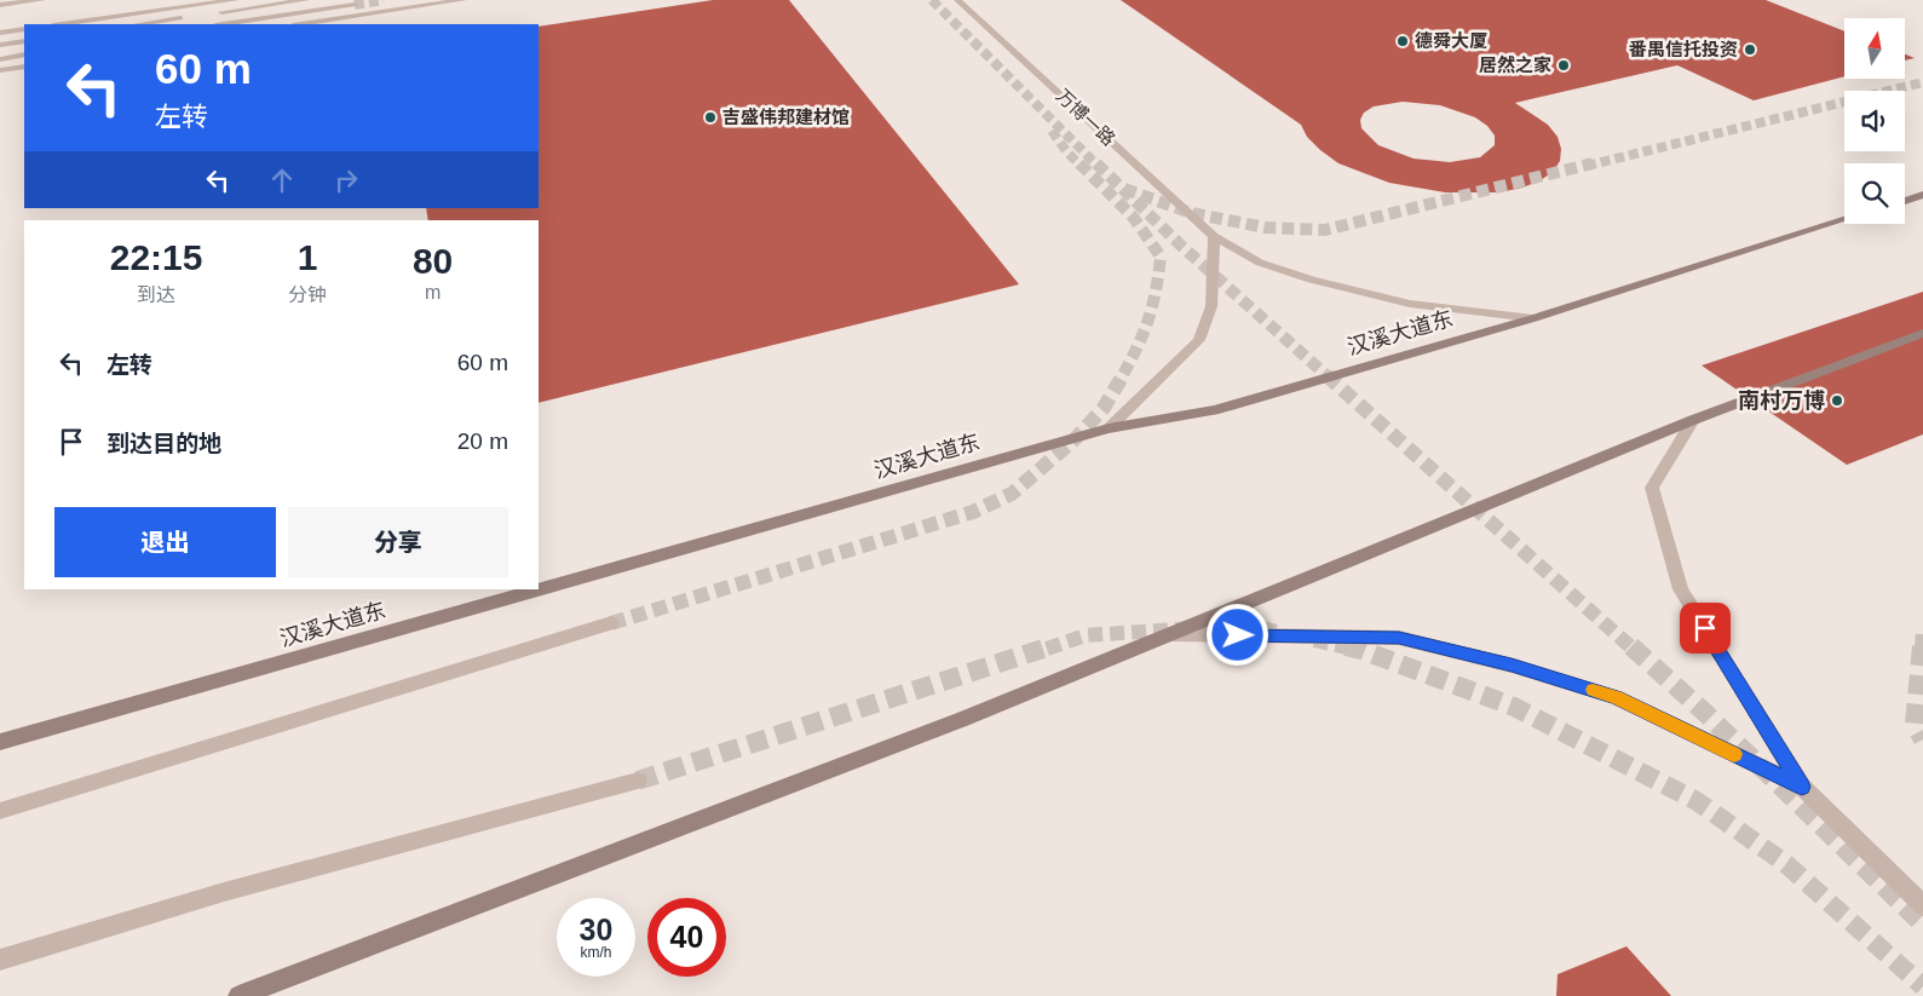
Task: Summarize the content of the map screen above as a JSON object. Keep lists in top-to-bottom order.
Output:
{
  "streets": {
    "main road": ["汉溪大道东"],
    "street": ["万博一路"]
  },
  "crossings": [
    ["万博一路", "汉溪大道东"]
  ],
  "places": [
    "德舜大厦",
    "番禺信托投资",
    "居然之家",
    "吉盛伟邦建材馆",
    "南村万博"
  ],
  "north": "top",
  "page": {
    "turn": ["60 m", "左转"],
    "eta": [
      "22:15",
      "到达",
      "1",
      "分钟",
      "80",
      "m"
    ],
    "list": [
      {
        "name": "左转",
        "value": "60 m"
      },
      {
        "name": "到达目的地",
        "value": "20 m"
      }
    ],
    "buttons": ["退出", "分享"],
    "speed": "30 km/h",
    "limit": "40"
  }
}
